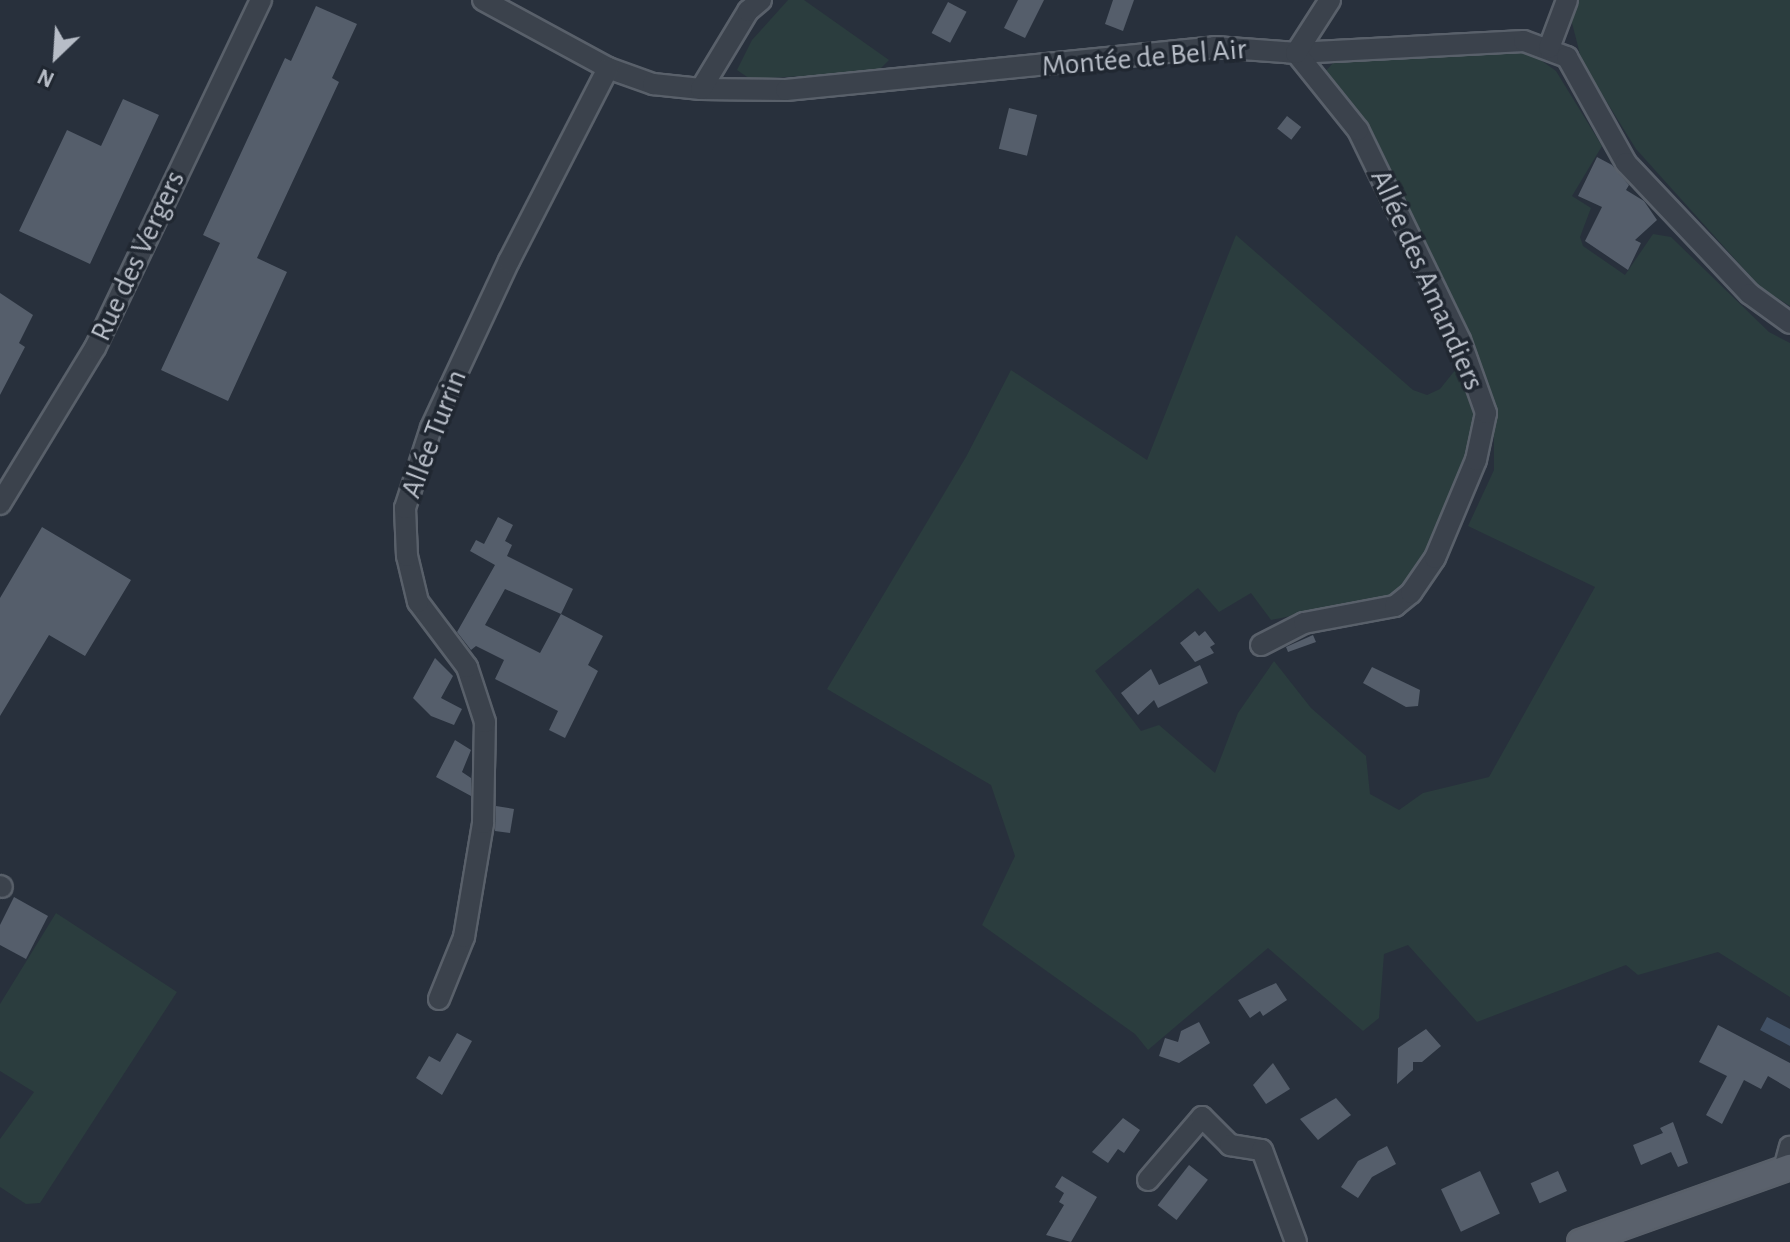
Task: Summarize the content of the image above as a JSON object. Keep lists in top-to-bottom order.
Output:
{
  "streets": {
    "street": [
      "Montée de Bel Air",
      "Rue des Vergers",
      "Allée des Amandiers",
      "Allée Turrin"
    ]
  },
  "crossings": [
    ["Montée de Bel Air", "Allée des Amandiers"],
    ["Montée de Bel Air", "Allée Turrin"]
  ],
  "north": "bottom left"
}
